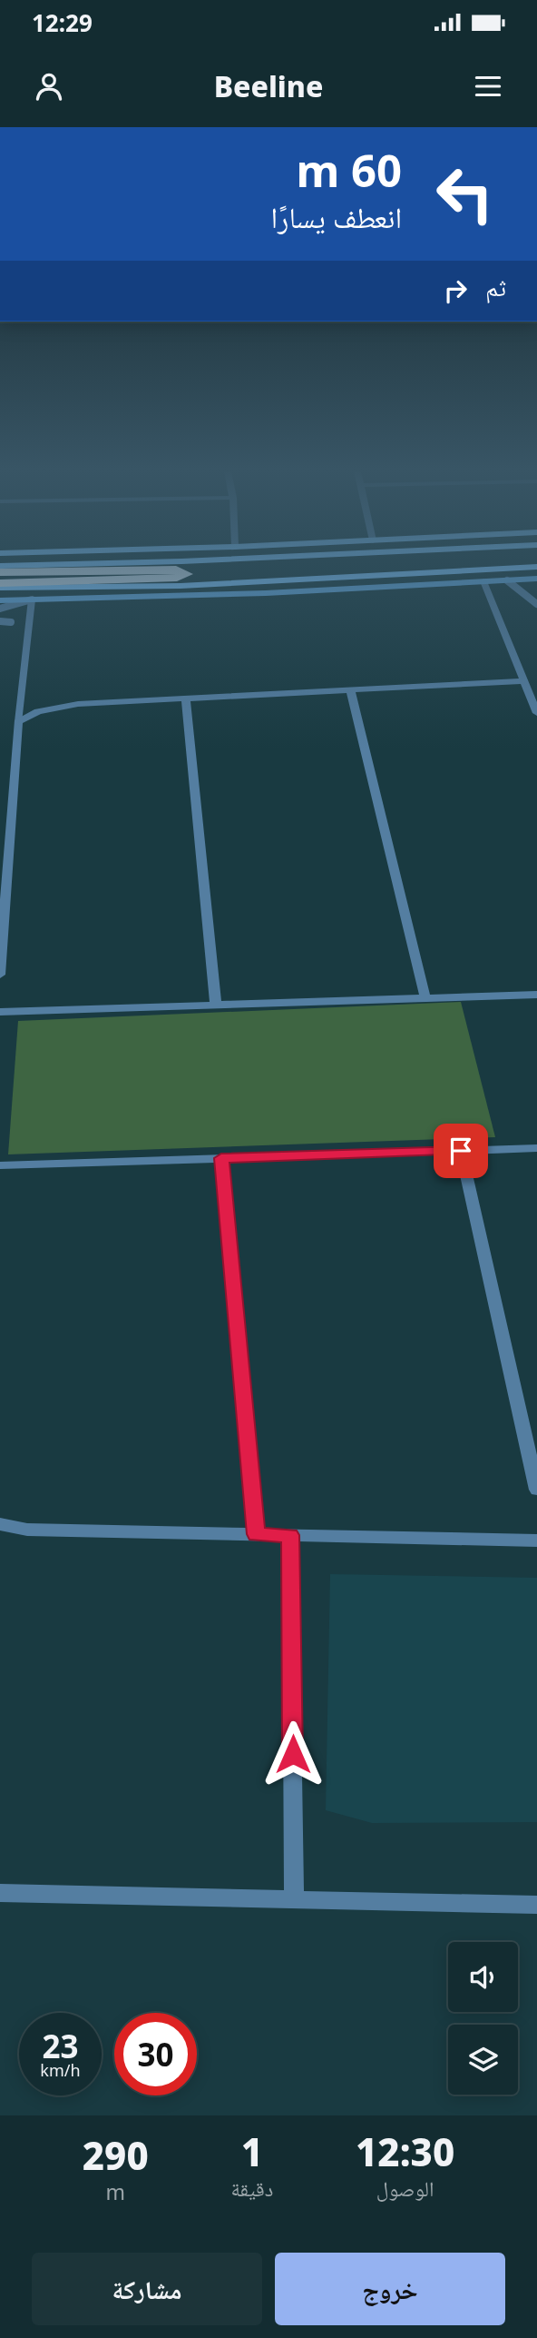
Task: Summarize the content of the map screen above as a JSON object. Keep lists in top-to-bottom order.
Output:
{
  "page": {
    "status": "12:29",
    "header": "Beeline",
    "turn": ["60 m", "انعطف يسارًا"],
    "then": "ثم",
    "speed": "23 km/h",
    "limit": "30",
    "eta": [
      "12:30",
      "الوصول",
      "1",
      "دقيقة",
      "290",
      "m"
    ],
    "buttons": ["خروج", "مشاركة"]
  }
}
